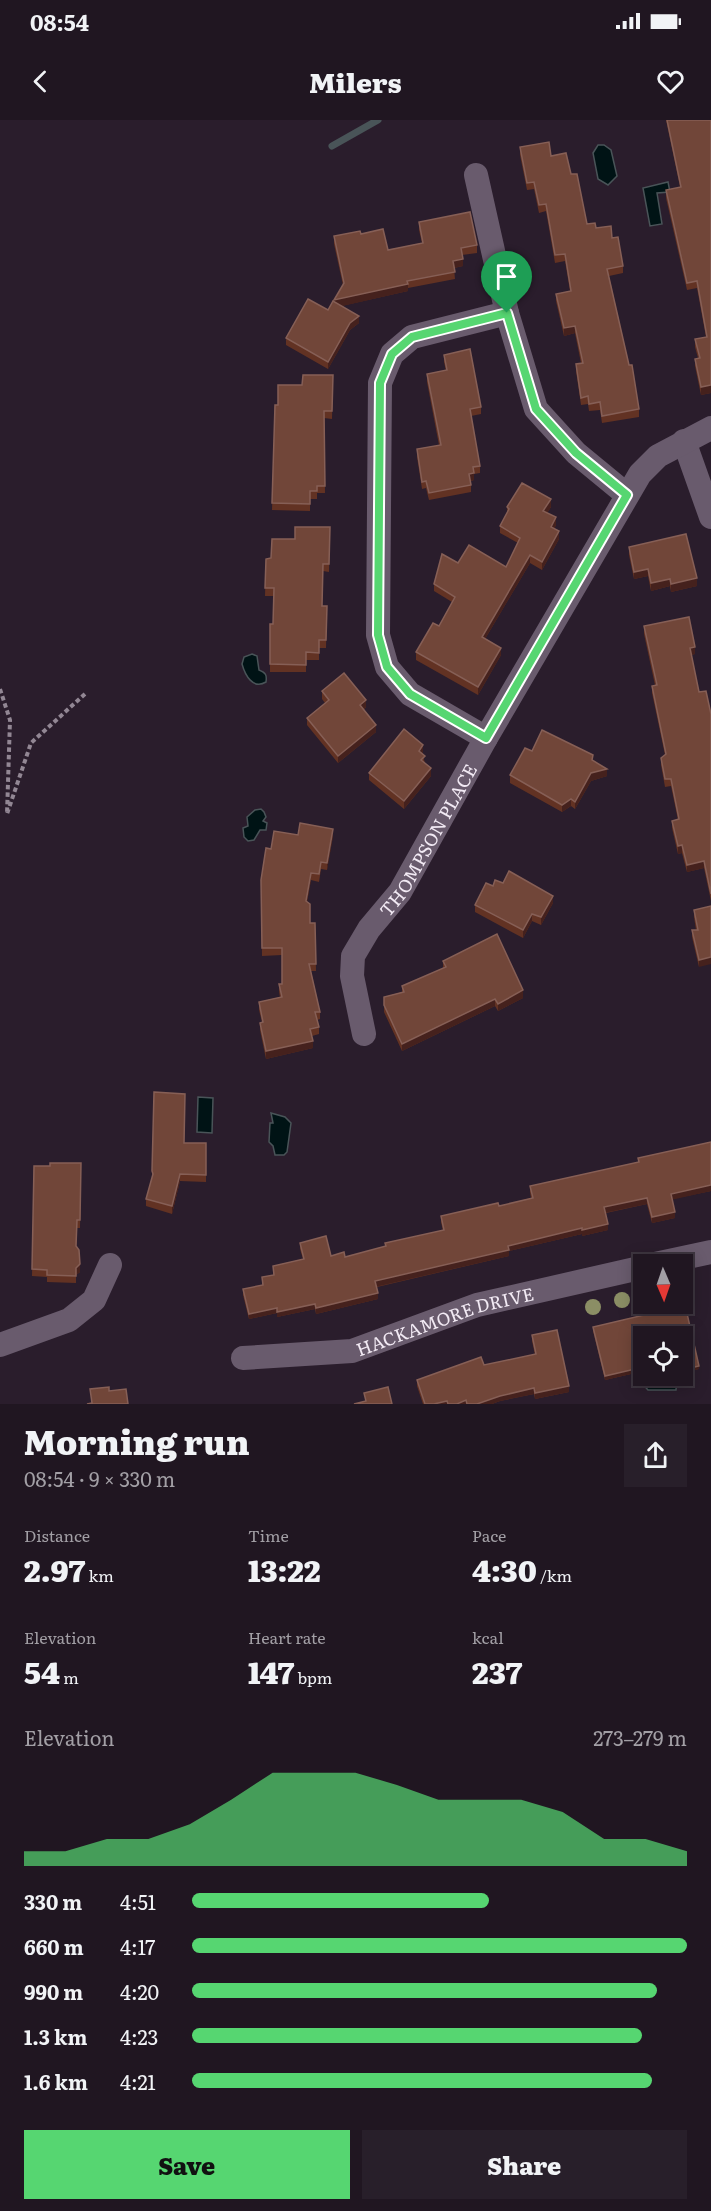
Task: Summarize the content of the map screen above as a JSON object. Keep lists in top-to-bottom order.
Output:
{
  "streets": {
    "street": ["THOMPSON PLACE", "HACKAMORE DRIVE"]
  },
  "north": "bottom",
  "page": {
    "status": "08:54",
    "header": "Milers",
    "heading": ["Morning run", "08:54 · 9 × 330 m"],
    "stats": [
      ["Distance", "2.97 km"],
      ["Time", "13:22"],
      ["Pace", "4:30 /km"],
      ["Elevation", "54 m"],
      ["Heart rate", "147 bpm"],
      ["kcal", "237"]
    ],
    "chart": ["Elevation", "273–279 m"],
    "list": [
      {
        "name": "330 m",
        "note": "4:51"
      },
      {
        "name": "660 m",
        "note": "4:17"
      },
      {
        "name": "990 m",
        "note": "4:20"
      },
      {
        "name": "1.3 km",
        "note": "4:23"
      },
      {
        "name": "1.6 km",
        "note": "4:21"
      }
    ],
    "buttons": ["Save", "Share"]
  }
}
